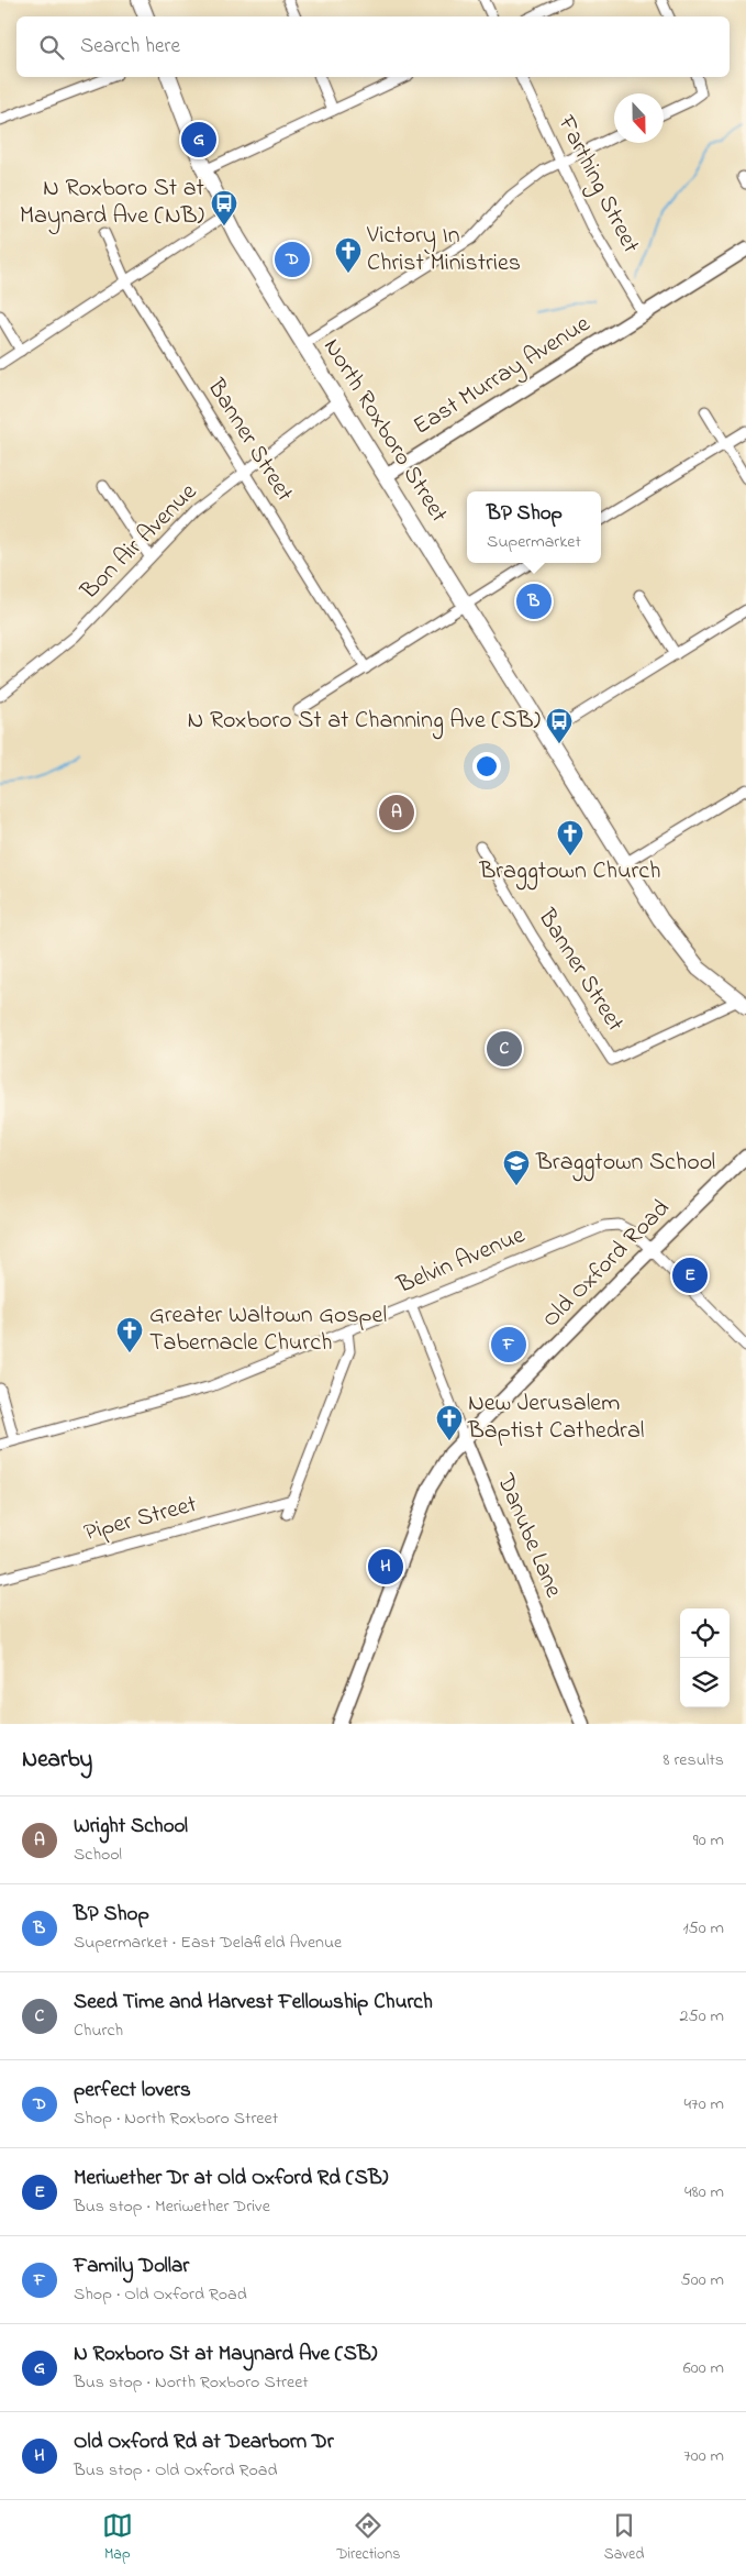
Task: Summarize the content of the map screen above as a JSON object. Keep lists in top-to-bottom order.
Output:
{
  "streets": {
    "main road": ["North Roxboro Street"],
    "street": [
      "Farthing Street",
      "East Murray Avenue",
      "Banner Street",
      "Bon Air Avenue",
      "Belvin Avenue",
      "Old Oxford Road",
      "Piper Street",
      "Danube Lane"
    ]
  },
  "crossings": [
    ["Farthing Street", "East Murray Avenue"],
    ["East Murray Avenue", "North Roxboro Street"],
    ["North Roxboro Street", "Banner Street"],
    ["North Roxboro Street", "Bon Air Avenue"],
    ["Banner Street", "Bon Air Avenue"],
    ["Belvin Avenue", "Old Oxford Road"],
    ["Belvin Avenue", "Danube Lane"],
    ["Old Oxford Road", "Danube Lane"]
  ],
  "places": {
    "bus stop": ["N Roxboro St at Maynard Ave (NB)", "N Roxboro St at Channing Ave (SB)"],
    "church": [
      "Victory In Christ Ministries",
      "Braggtown Church",
      "Greater Waltown Gospel Tabernacle Church",
      "New Jerusalem Baptist Cathedral"
    ],
    "school or university": ["Braggtown School"]
  },
  "north": "bottom",
  "page": {
    "search": "Search here",
    "pins": [
      "G",
      "D",
      "B",
      "A",
      "C",
      "E",
      "F",
      "H"
    ],
    "popup": ["BP Shop", "Supermarket"],
    "heading": ["Nearby", "8 results"],
    "list": [
      {
        "mark": "A",
        "name": "Wright School",
        "note": "School",
        "value": "90 m"
      },
      {
        "mark": "B",
        "name": "BP Shop",
        "note": "Supermarket · East Delafield Avenue",
        "value": "150 m"
      },
      {
        "mark": "C",
        "name": "Seed Time and Harvest Fellowship Church",
        "note": "Church",
        "value": "250 m"
      },
      {
        "mark": "D",
        "name": "perfect lovers",
        "note": "Shop · North Roxboro Street",
        "value": "470 m"
      },
      {
        "mark": "E",
        "name": "Meriwether Dr at Old Oxford Rd (SB)",
        "note": "Bus stop · Meriwether Drive",
        "value": "480 m"
      },
      {
        "mark": "F",
        "name": "Family Dollar",
        "note": "Shop · Old Oxford Road",
        "value": "500 m"
      },
      {
        "mark": "G",
        "name": "N Roxboro St at Maynard Ave (SB)",
        "note": "Bus stop · North Roxboro Street",
        "value": "600 m"
      },
      {
        "mark": "H",
        "name": "Old Oxford Rd at Dearborn Dr",
        "note": "Bus stop · Old Oxford Road",
        "value": "700 m"
      }
    ],
    "nav": ["Map", "Directions", "Saved"]
  }
}
